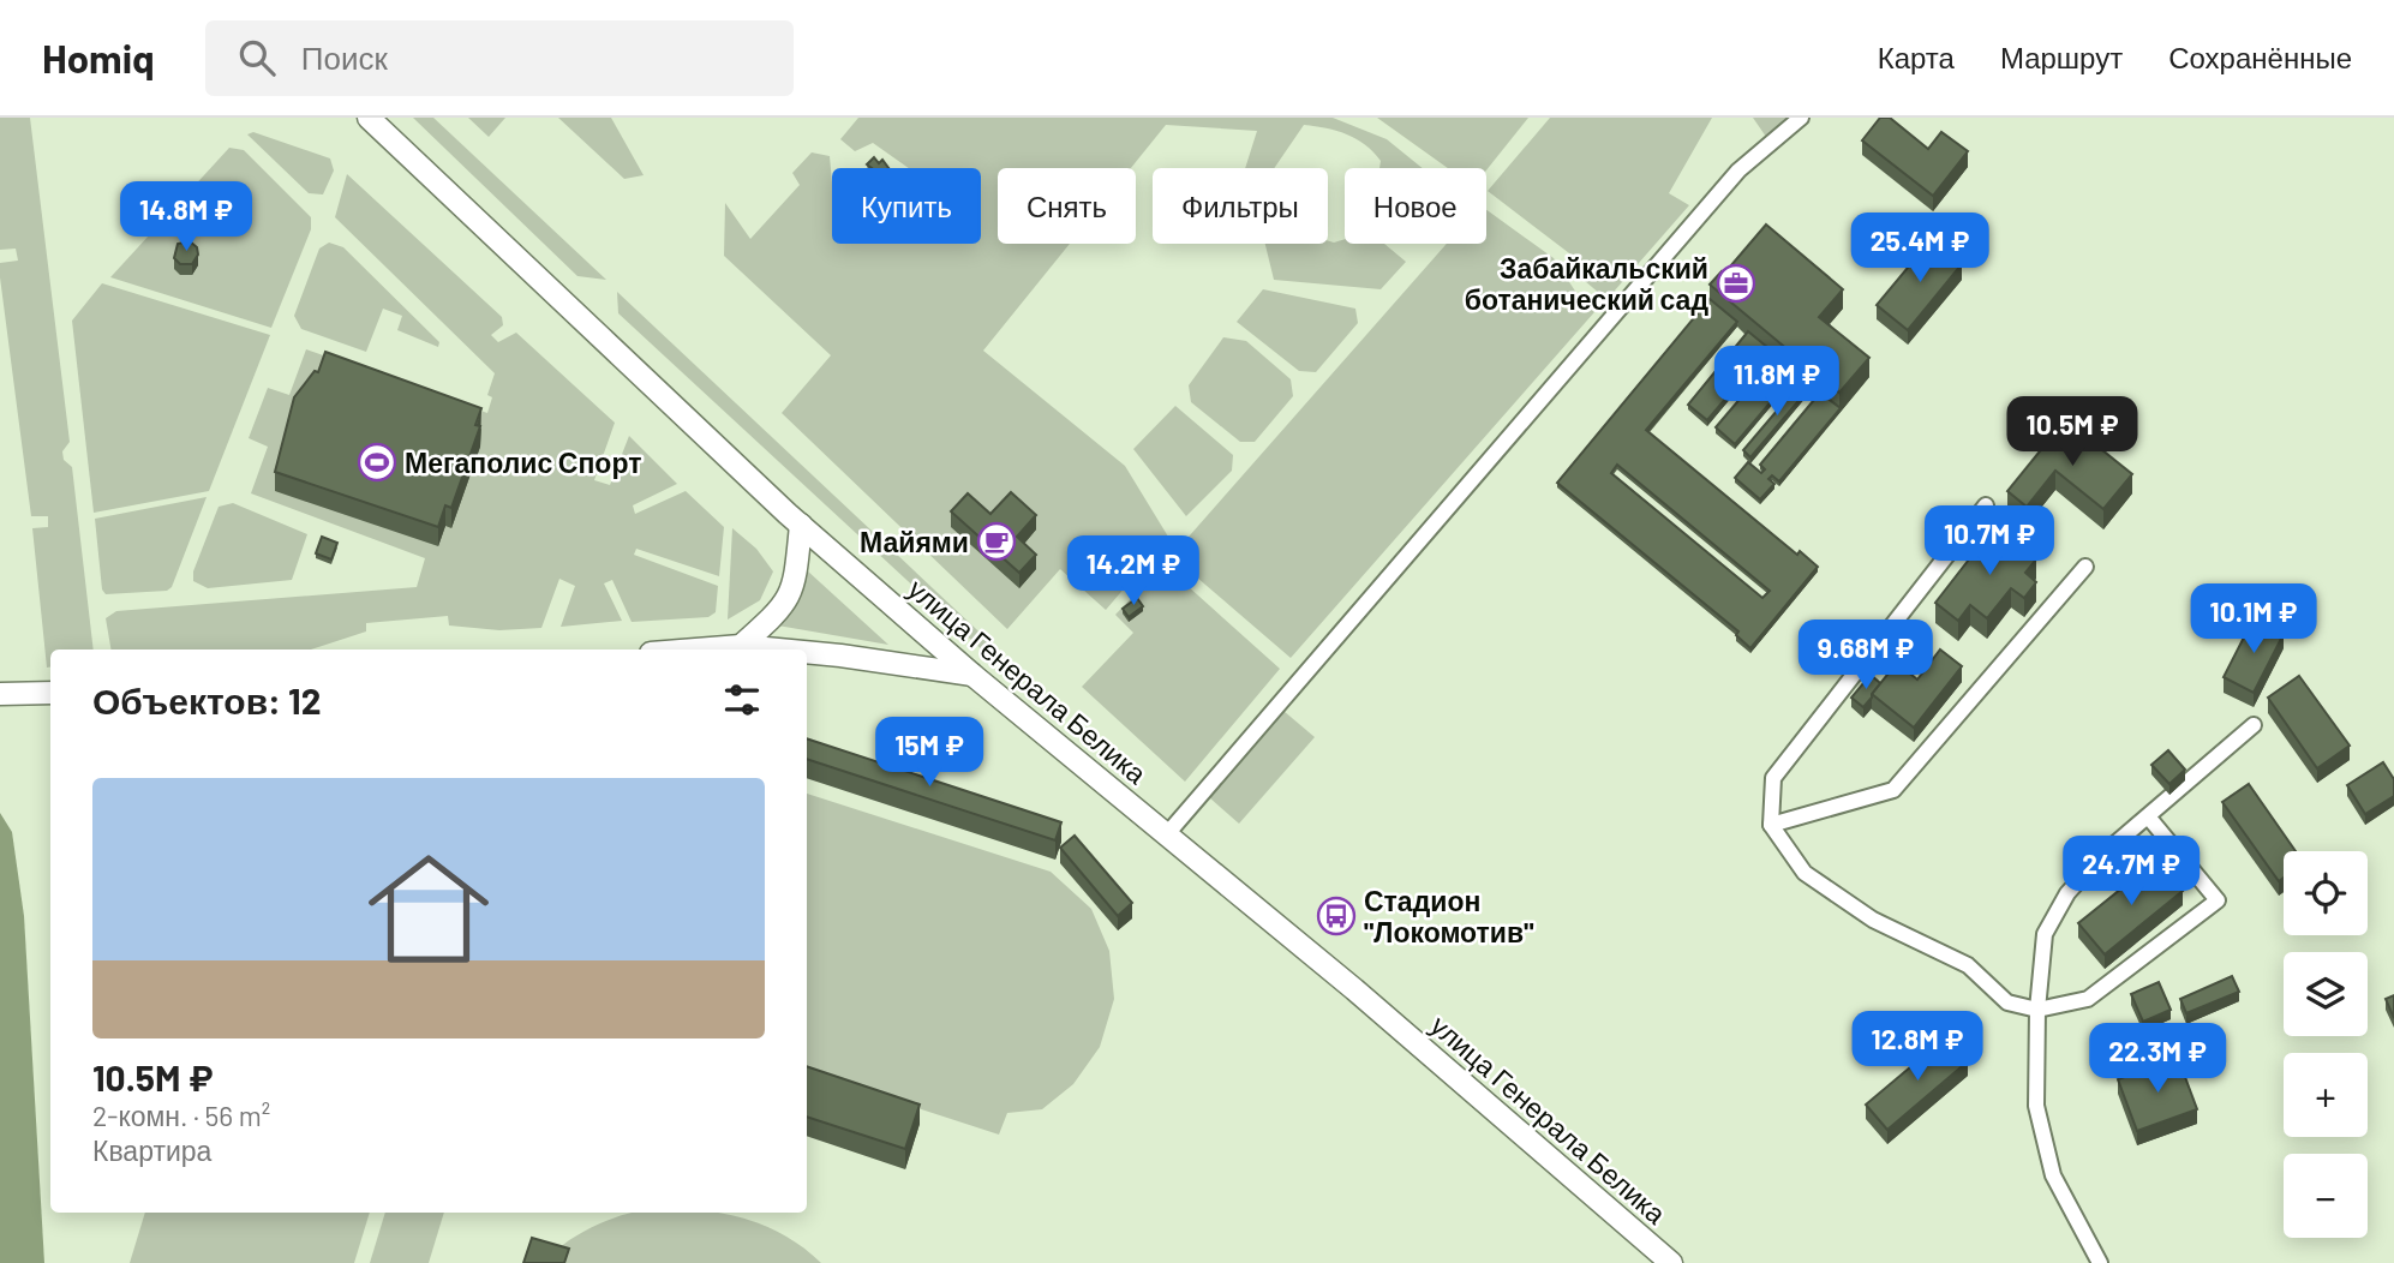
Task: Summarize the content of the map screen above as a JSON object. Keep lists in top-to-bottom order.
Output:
{
  "streets": {
    "main road": ["улица Генерала Белика"]
  },
  "places": {
    "office": ["Забайкальский ботанический сад"],
    "sports": ["Мегаполис Спорт"],
    "cafe": ["Майями"],
    "bus stop": ["Стадион \"Локомотив\""]
  },
  "page": {
    "header": "Homiq",
    "search": "Поиск",
    "nav": ["Карта", "Маршрут", "Сохранённые"],
    "chip": [
      "Купить",
      "Снять",
      "Фильтры",
      "Новое"
    ],
    "price": [
      "14.8M ₽",
      "25.4M ₽",
      "11.8M ₽",
      "10.5M ₽",
      "10.7M ₽",
      "14.2M ₽",
      "10.1M ₽",
      "9.68M ₽",
      "15M ₽",
      "24.7M ₽",
      "12.8M ₽",
      "22.3M ₽"
    ],
    "heading": "Объектов: 12",
    "list": [
      {
        "name": "10.5M ₽",
        "note": "2-комн. · 56 m² · Квартира"
      }
    ],
    "map_buttons": ["+", "−"]
  }
}
